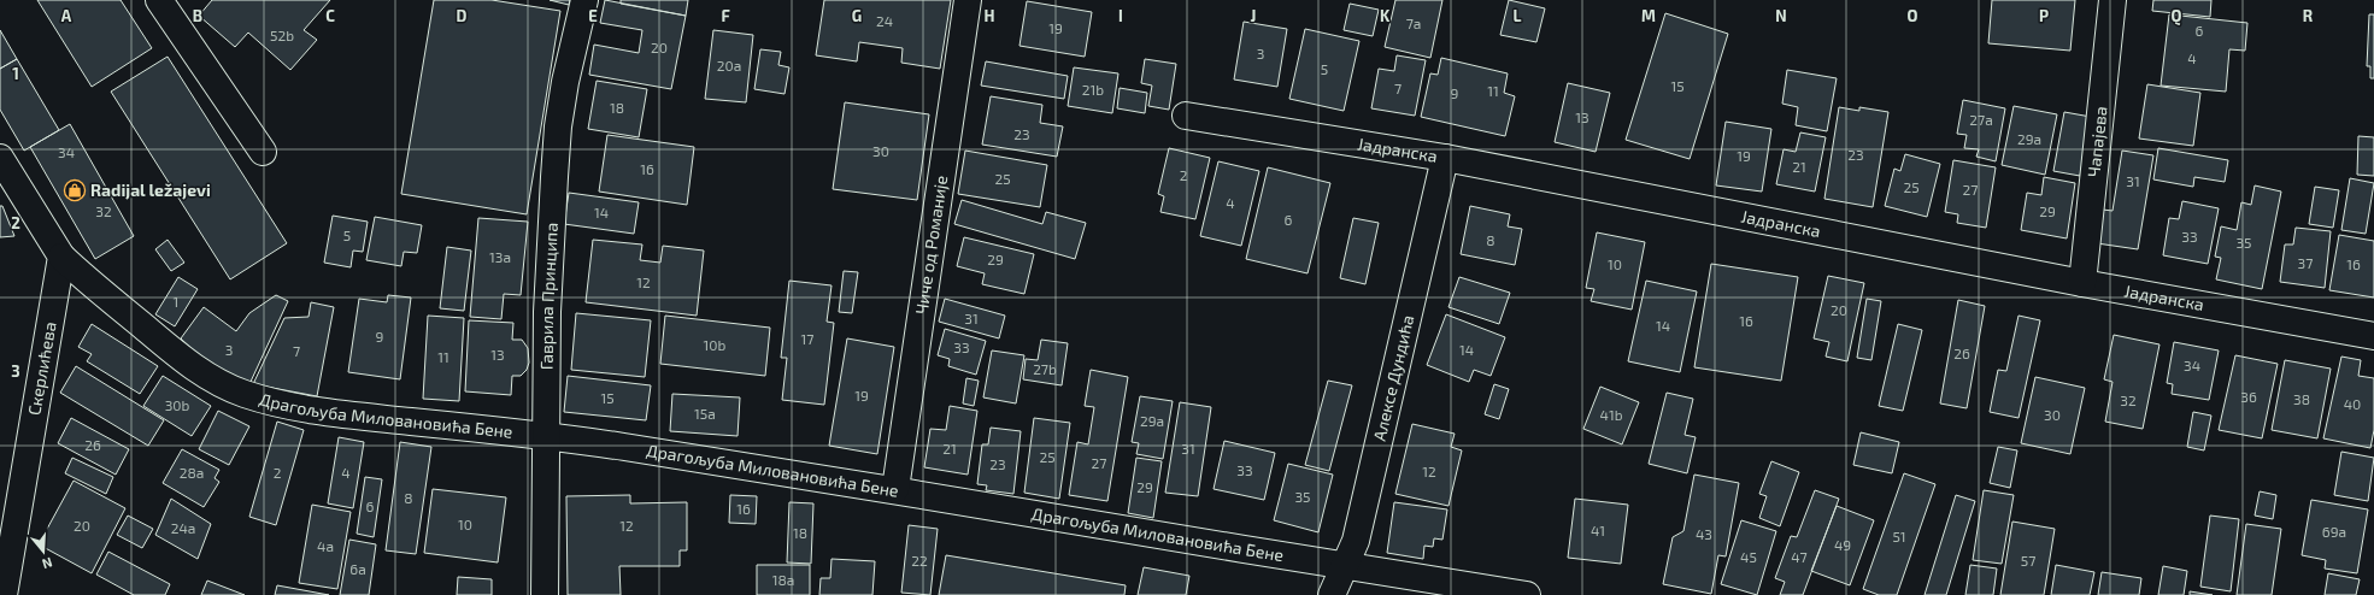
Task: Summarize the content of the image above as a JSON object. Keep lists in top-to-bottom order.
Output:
{
  "streets": {
    "street": [
      "Чапајева",
      "Јадранска",
      "Чиче од Романије",
      "Гаврила Принципа",
      "Скерлићева",
      "Алексе Дундића",
      "Драгољуба Миловановића Бене"
    ]
  },
  "crossings": [
    ["Чапајева", "Јадранска"],
    ["Јадранска", "Алексе Дундића"],
    ["Чиче од Романије", "Драгољуба Миловановића Бене"],
    ["Гаврила Принципа", "Драгољуба Миловановића Бене"],
    ["Скерлићева", "Драгољуба Миловановића Бене"],
    ["Алексе Дундића", "Драгољуба Миловановића Бене"]
  ],
  "places": {
    "shop": ["Radijal ležajevi"]
  },
  "house_numbers": [
    "24",
    "7a",
    "19",
    "6",
    "52b",
    "20",
    "3",
    "4",
    "20a",
    "5",
    "15",
    "7",
    "21b",
    "11",
    "9",
    "18",
    "13",
    "27a",
    "23",
    "29a",
    "30",
    "34",
    "23",
    "19",
    "21",
    "16",
    "2",
    "25",
    "31",
    "25",
    "27",
    "4",
    "32",
    "29",
    "14",
    "6",
    "5",
    "33",
    "8",
    "35",
    "13a",
    "29",
    "37",
    "10",
    "16",
    "12",
    "1",
    "20",
    "31",
    "16",
    "14",
    "9",
    "17",
    "10b",
    "33",
    "3",
    "14",
    "7",
    "26",
    "13",
    "11",
    "34",
    "27b",
    "19",
    "36",
    "15",
    "38",
    "32",
    "40",
    "30b",
    "15a",
    "41b",
    "30",
    "29a",
    "26",
    "21",
    "31",
    "25",
    "27",
    "23",
    "33",
    "12",
    "28a",
    "2",
    "4",
    "29",
    "35",
    "8",
    "6",
    "16",
    "10",
    "20",
    "12",
    "24a",
    "41",
    "69a",
    "18",
    "43",
    "51",
    "49",
    "4a",
    "45",
    "47",
    "22",
    "57",
    "6a",
    "18a"
  ],
  "north": "bottom",
  "grid": {
    "columns": [
      "A",
      "B",
      "C",
      "D",
      "E",
      "F",
      "G",
      "H",
      "I",
      "J",
      "K",
      "L",
      "M",
      "N",
      "O",
      "P",
      "Q",
      "R"
    ],
    "rows": ["1", "2", "3"]
  }
}
